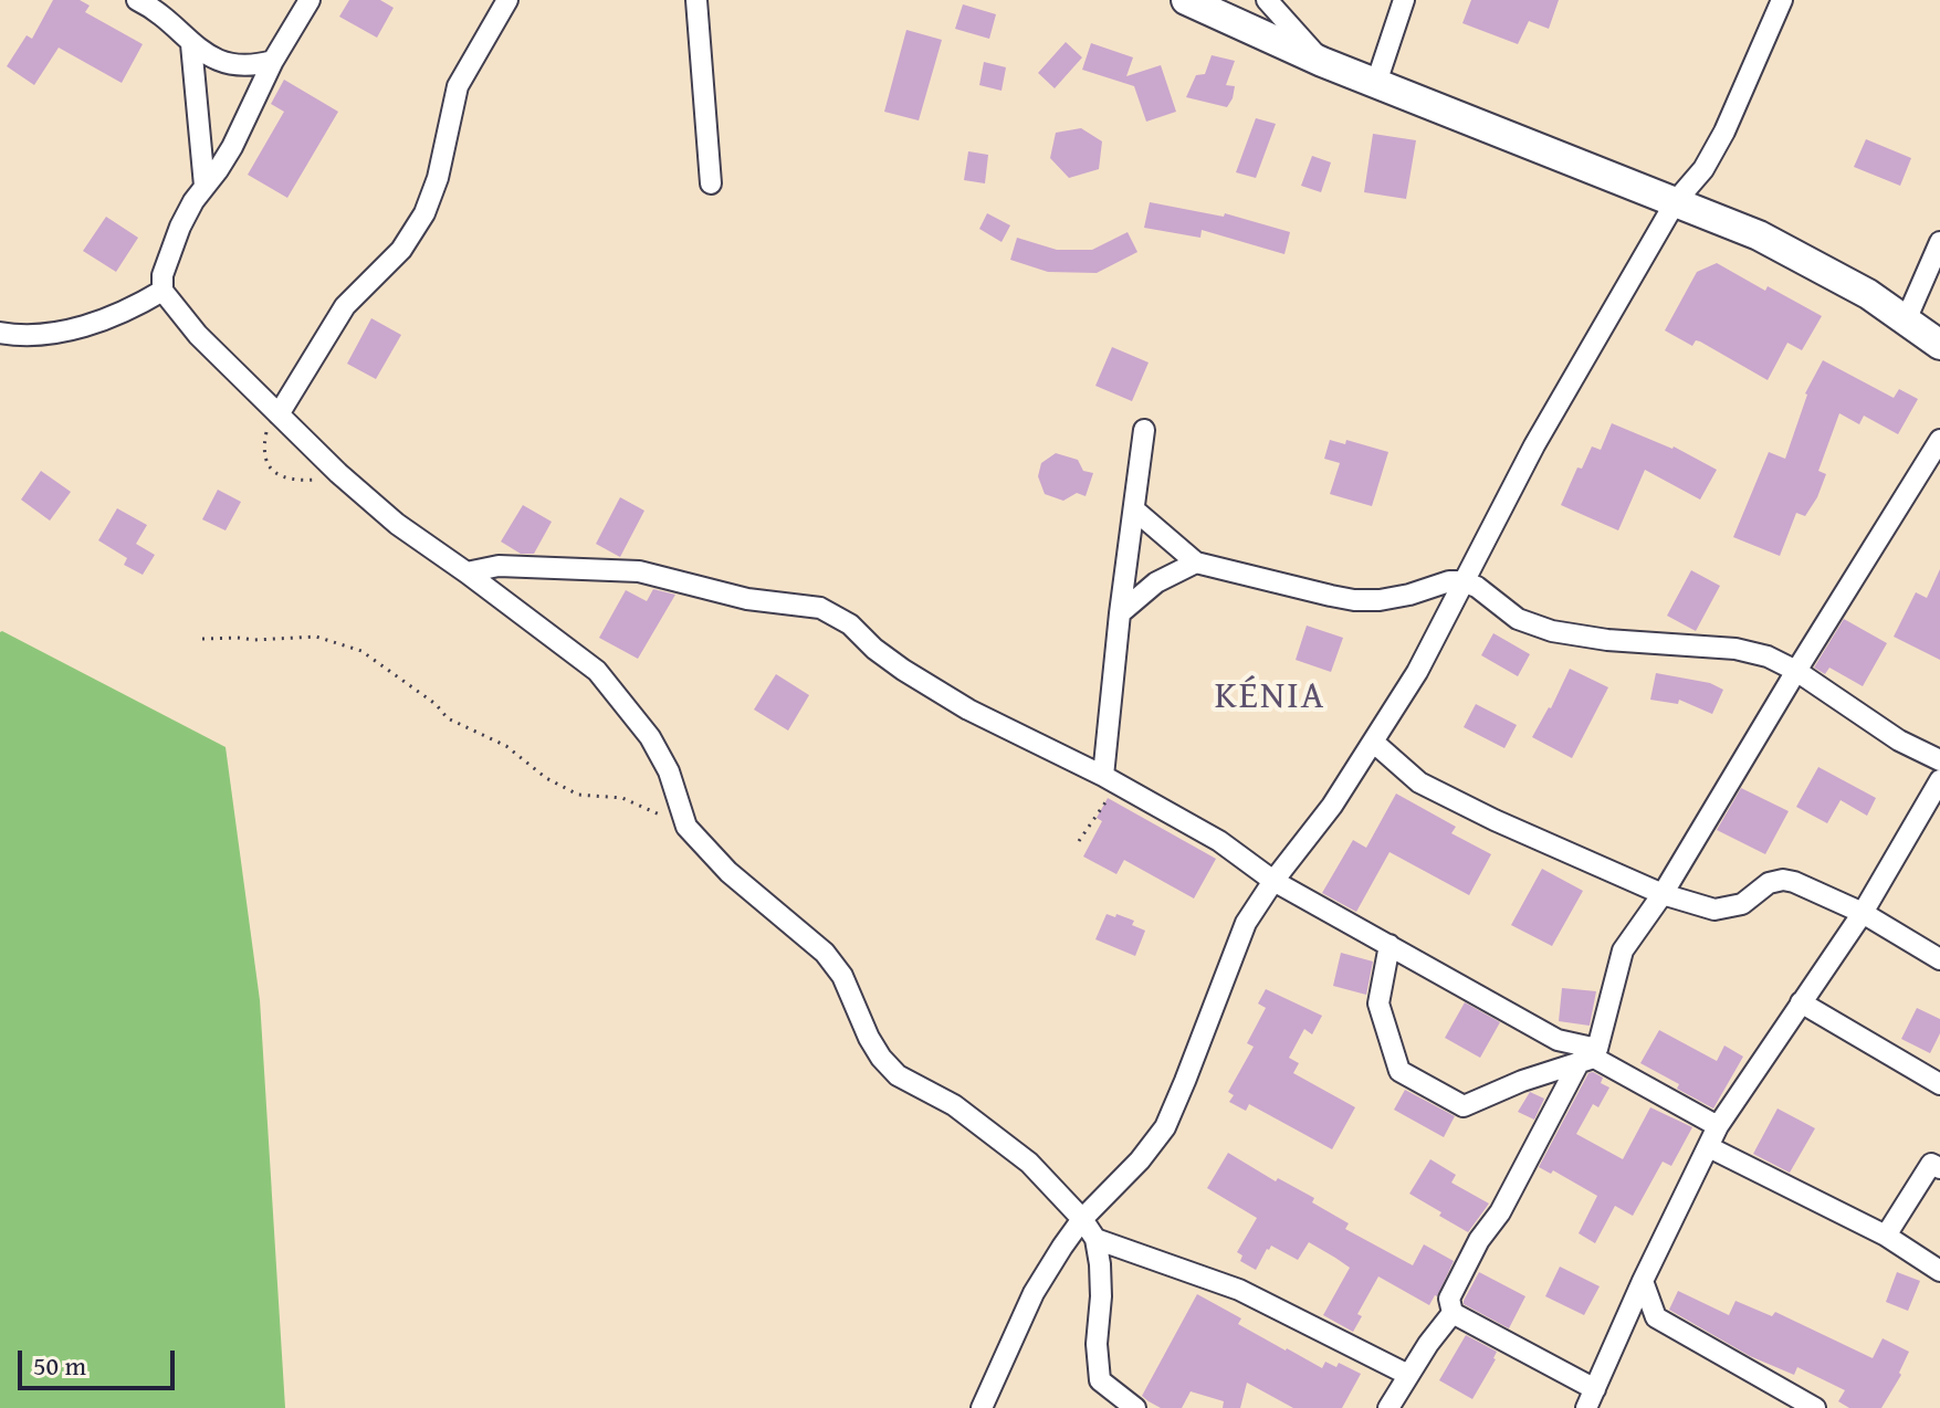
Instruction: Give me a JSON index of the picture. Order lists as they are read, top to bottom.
{
  "districts": ["KÉNIA"],
  "scale_bar": "50 m"
}
